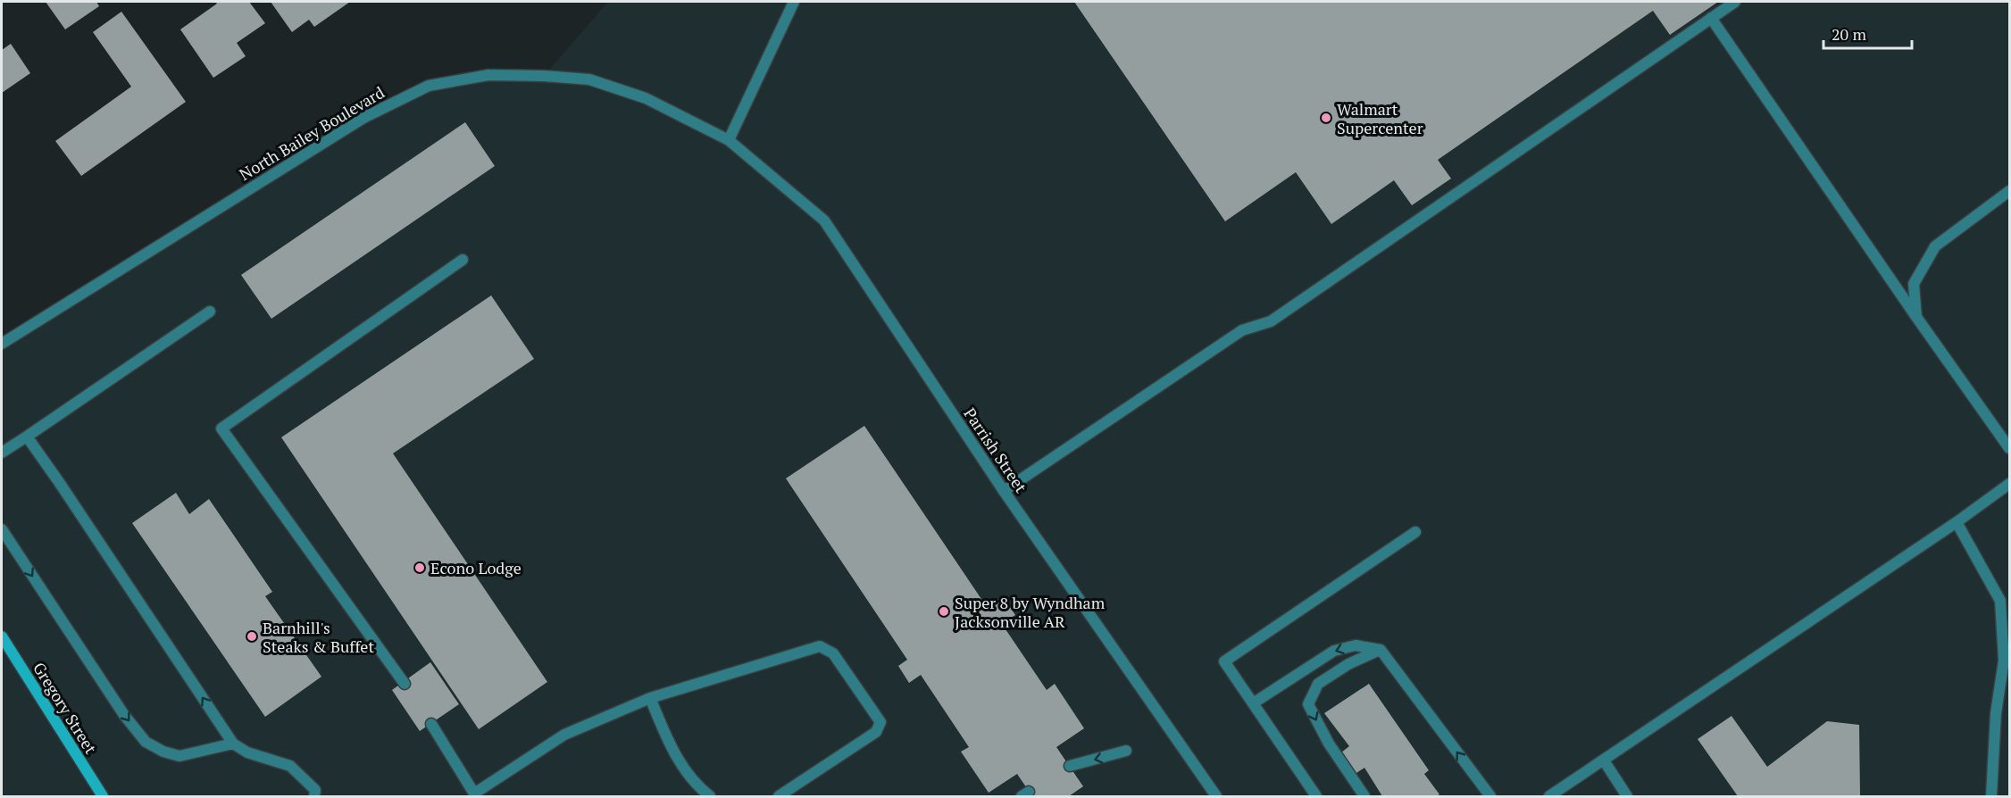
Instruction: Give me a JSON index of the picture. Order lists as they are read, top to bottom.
{
  "streets": {
    "street": ["North Bailey Boulevard", "Parrish Street", "Gregory Street"]
  },
  "crossings": [
    ["North Bailey Boulevard", "Parrish Street"]
  ],
  "places": [
    "Walmart Supercenter",
    "Econo Lodge",
    "Super 8 by Wyndham Jacksonville AR",
    "Barnhill's Steaks & Buffet"
  ],
  "scale_bar": "20 m"
}
